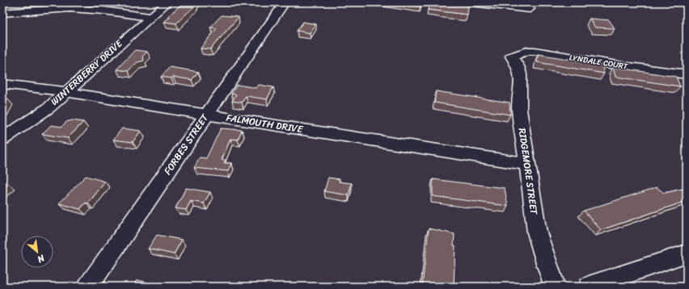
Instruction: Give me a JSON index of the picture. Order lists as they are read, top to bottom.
{
  "streets": {
    "street": [
      "LYNDALE COURT",
      "WINTERBERRY DRIVE",
      "FALMOUTH DRIVE",
      "FORBES STREET",
      "RIDGEMORE STREET"
    ]
  },
  "crossings": [
    ["LYNDALE COURT", "RIDGEMORE STREET"],
    ["WINTERBERRY DRIVE", "FALMOUTH DRIVE"],
    ["FALMOUTH DRIVE", "FORBES STREET"],
    ["FALMOUTH DRIVE", "RIDGEMORE STREET"]
  ],
  "north": "bottom right"
}
